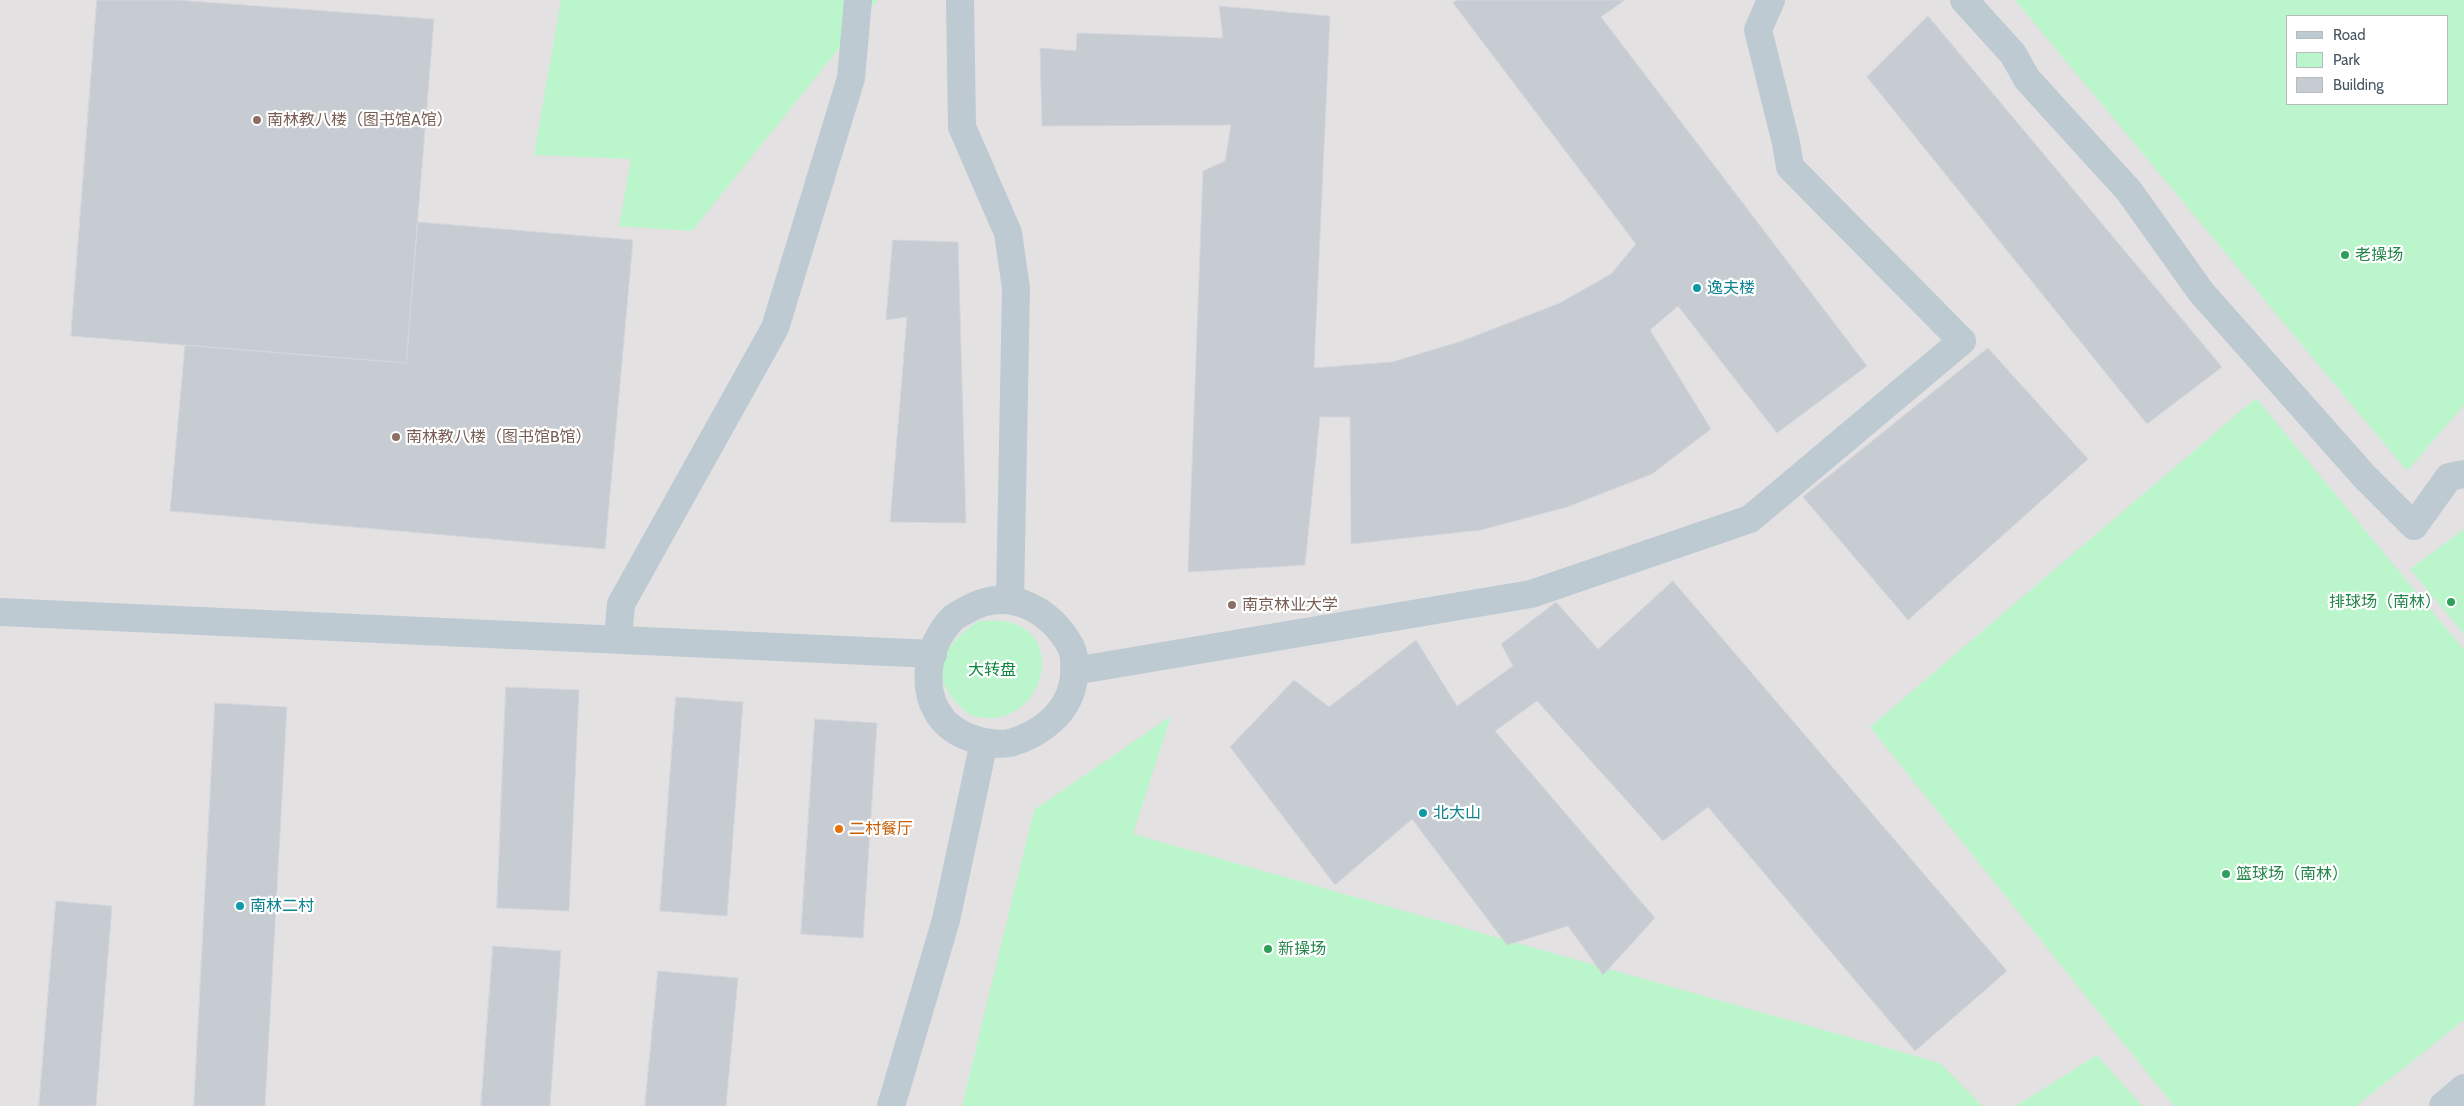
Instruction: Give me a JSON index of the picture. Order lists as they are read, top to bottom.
{
  "parks": ["大转盘"],
  "places": [
    "南林教八楼（图书馆A馆）",
    "老操场",
    "逸夫楼",
    "南林教八楼（图书馆B馆）",
    "排球场（南林）",
    "南京林业大学",
    "北大山",
    "二村餐厅",
    "篮球场（南林）",
    "南林二村",
    "新操场"
  ],
  "legend": ["Road", "Park", "Building"]
}
